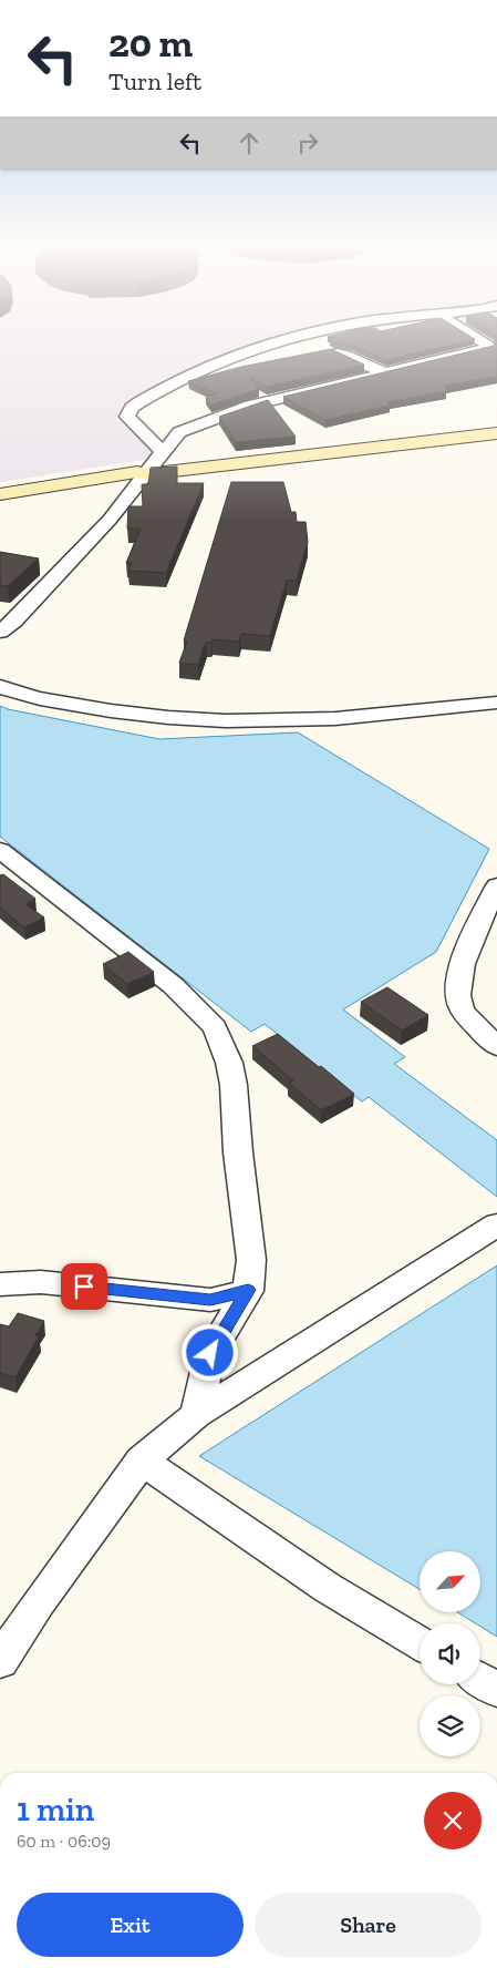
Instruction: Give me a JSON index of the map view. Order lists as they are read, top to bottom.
{
  "north": "top right",
  "page": {
    "turn": ["20 m", "Turn left"],
    "heading": ["1 min", "60 m · 06:09"],
    "buttons": ["Exit", "Share"]
  }
}
